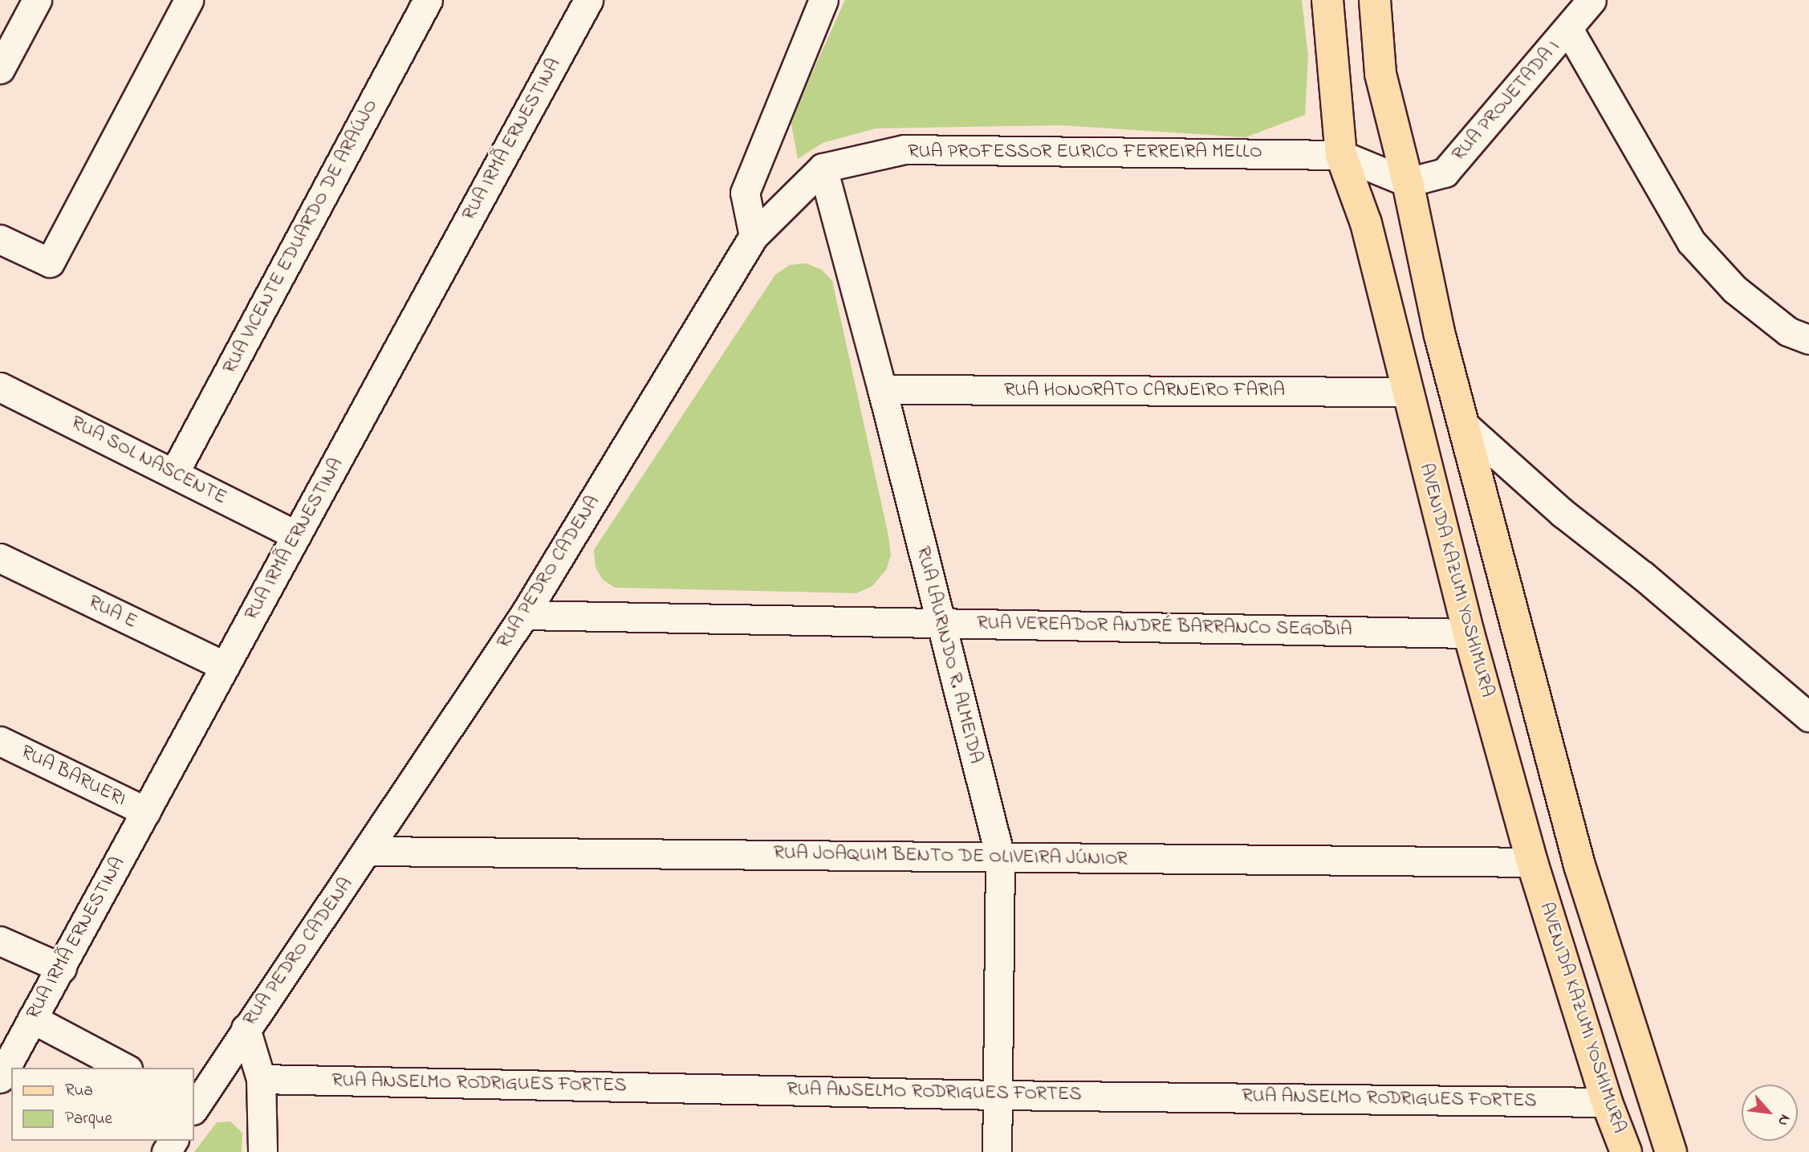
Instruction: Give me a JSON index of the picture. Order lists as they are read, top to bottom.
{
  "streets": {
    "main road": ["AVENIDA KAZUMI YOSHIMURA"],
    "street": [
      "RUA PROJETADA I",
      "RUA IRMÃ ERNESTINA",
      "RUA PROFESSOR EURICO FERREIRA MELLO",
      "RUA VICENTE EDUARDO DE ARAÚJO",
      "RUA HONORATO CARNEIRO FARIA",
      "RUA SOL NASCENTE",
      "RUA PEDRO CADENA",
      "RUA E",
      "RUA VEREADOR ANDRÉ BARRANCO SEGOBIA",
      "RUA LAURINDO R. ALMEIDA",
      "RUA BARUERI",
      "RUA JOAQUIM BENTO DE OLIVEIRA JÚNIOR",
      "RUA ANSELMO RODRIGUES FORTES"
    ]
  },
  "crossings": [
    ["RUA PROJETADA I", "RUA PROFESSOR EURICO FERREIRA MELLO"],
    ["RUA IRMÃ ERNESTINA", "RUA SOL NASCENTE"],
    ["RUA IRMÃ ERNESTINA", "RUA E"],
    ["RUA IRMÃ ERNESTINA", "RUA BARUERI"],
    ["RUA PROFESSOR EURICO FERREIRA MELLO", "AVENIDA KAZUMI YOSHIMURA"],
    ["RUA PROFESSOR EURICO FERREIRA MELLO", "RUA LAURINDO R. ALMEIDA"],
    ["RUA VICENTE EDUARDO DE ARAÚJO", "RUA SOL NASCENTE"],
    ["RUA HONORATO CARNEIRO FARIA", "AVENIDA KAZUMI YOSHIMURA"],
    ["RUA HONORATO CARNEIRO FARIA", "RUA LAURINDO R. ALMEIDA"],
    ["RUA PEDRO CADENA", "RUA VEREADOR ANDRÉ BARRANCO SEGOBIA"],
    ["RUA PEDRO CADENA", "RUA JOAQUIM BENTO DE OLIVEIRA JÚNIOR"],
    ["AVENIDA KAZUMI YOSHIMURA", "RUA VEREADOR ANDRÉ BARRANCO SEGOBIA"],
    ["AVENIDA KAZUMI YOSHIMURA", "RUA JOAQUIM BENTO DE OLIVEIRA JÚNIOR"],
    ["AVENIDA KAZUMI YOSHIMURA", "RUA ANSELMO RODRIGUES FORTES"],
    ["RUA VEREADOR ANDRÉ BARRANCO SEGOBIA", "RUA LAURINDO R. ALMEIDA"],
    ["RUA LAURINDO R. ALMEIDA", "RUA JOAQUIM BENTO DE OLIVEIRA JÚNIOR"],
    ["RUA LAURINDO R. ALMEIDA", "RUA ANSELMO RODRIGUES FORTES"]
  ],
  "legend": ["Rua", "Parque"],
  "north": "bottom right"
}
